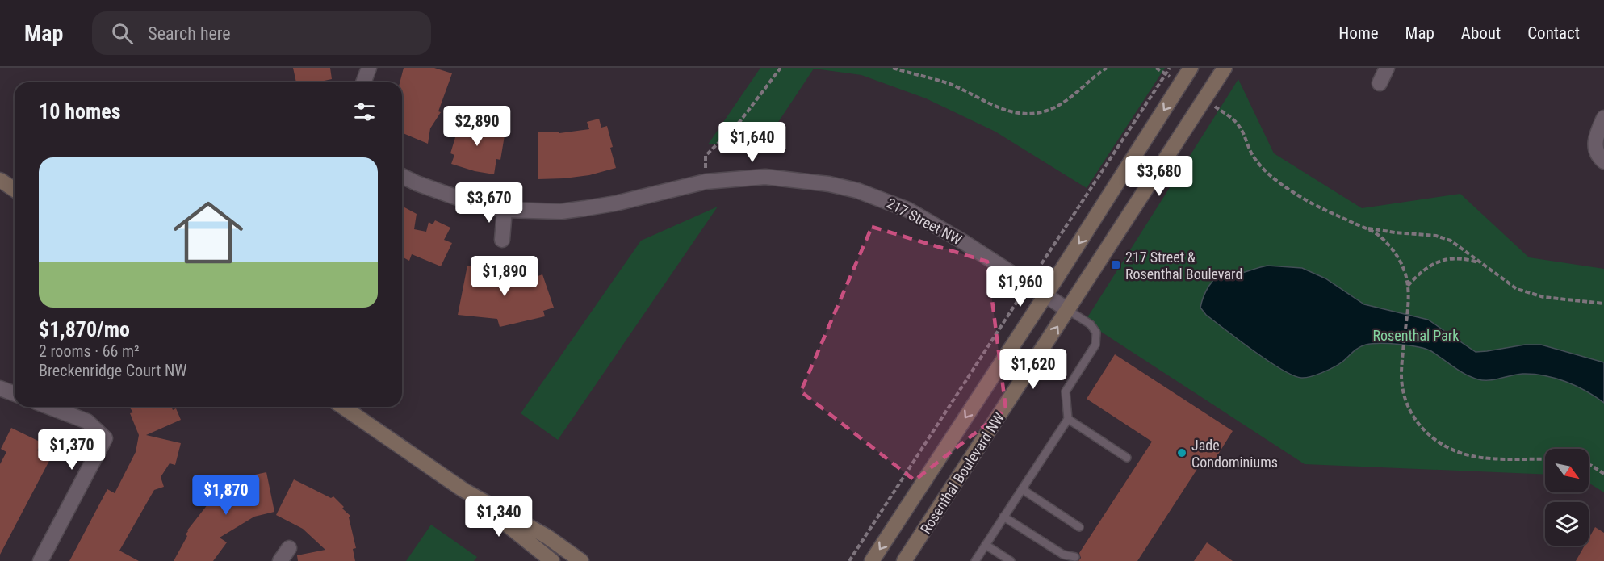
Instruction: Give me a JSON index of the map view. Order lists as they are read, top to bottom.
{
  "streets": {
    "street": ["217 Street NW", "Rosenthal Boulevard NW"]
  },
  "crossings": [
    ["217 Street NW", "Rosenthal Boulevard NW"]
  ],
  "parks": ["Rosenthal Park"],
  "places": {
    "transit": ["217 Street & Rosenthal Boulevard"],
    "other": ["Jade Condominiums"]
  },
  "north": "bottom right",
  "page": {
    "header": "Map",
    "search": "Search here",
    "nav": [
      "Home",
      "Map",
      "About",
      "Contact"
    ],
    "heading": "10 homes",
    "price": [
      "$2,890",
      "$1,640",
      "$3,680",
      "$3,670",
      "$1,890",
      "$1,960",
      "$1,620",
      "$1,370",
      "$1,870",
      "$1,340"
    ],
    "list": [
      {
        "name": "$1,870/mo",
        "note": "2 rooms · 66 m² · Breckenridge Court NW"
      }
    ]
  }
}
